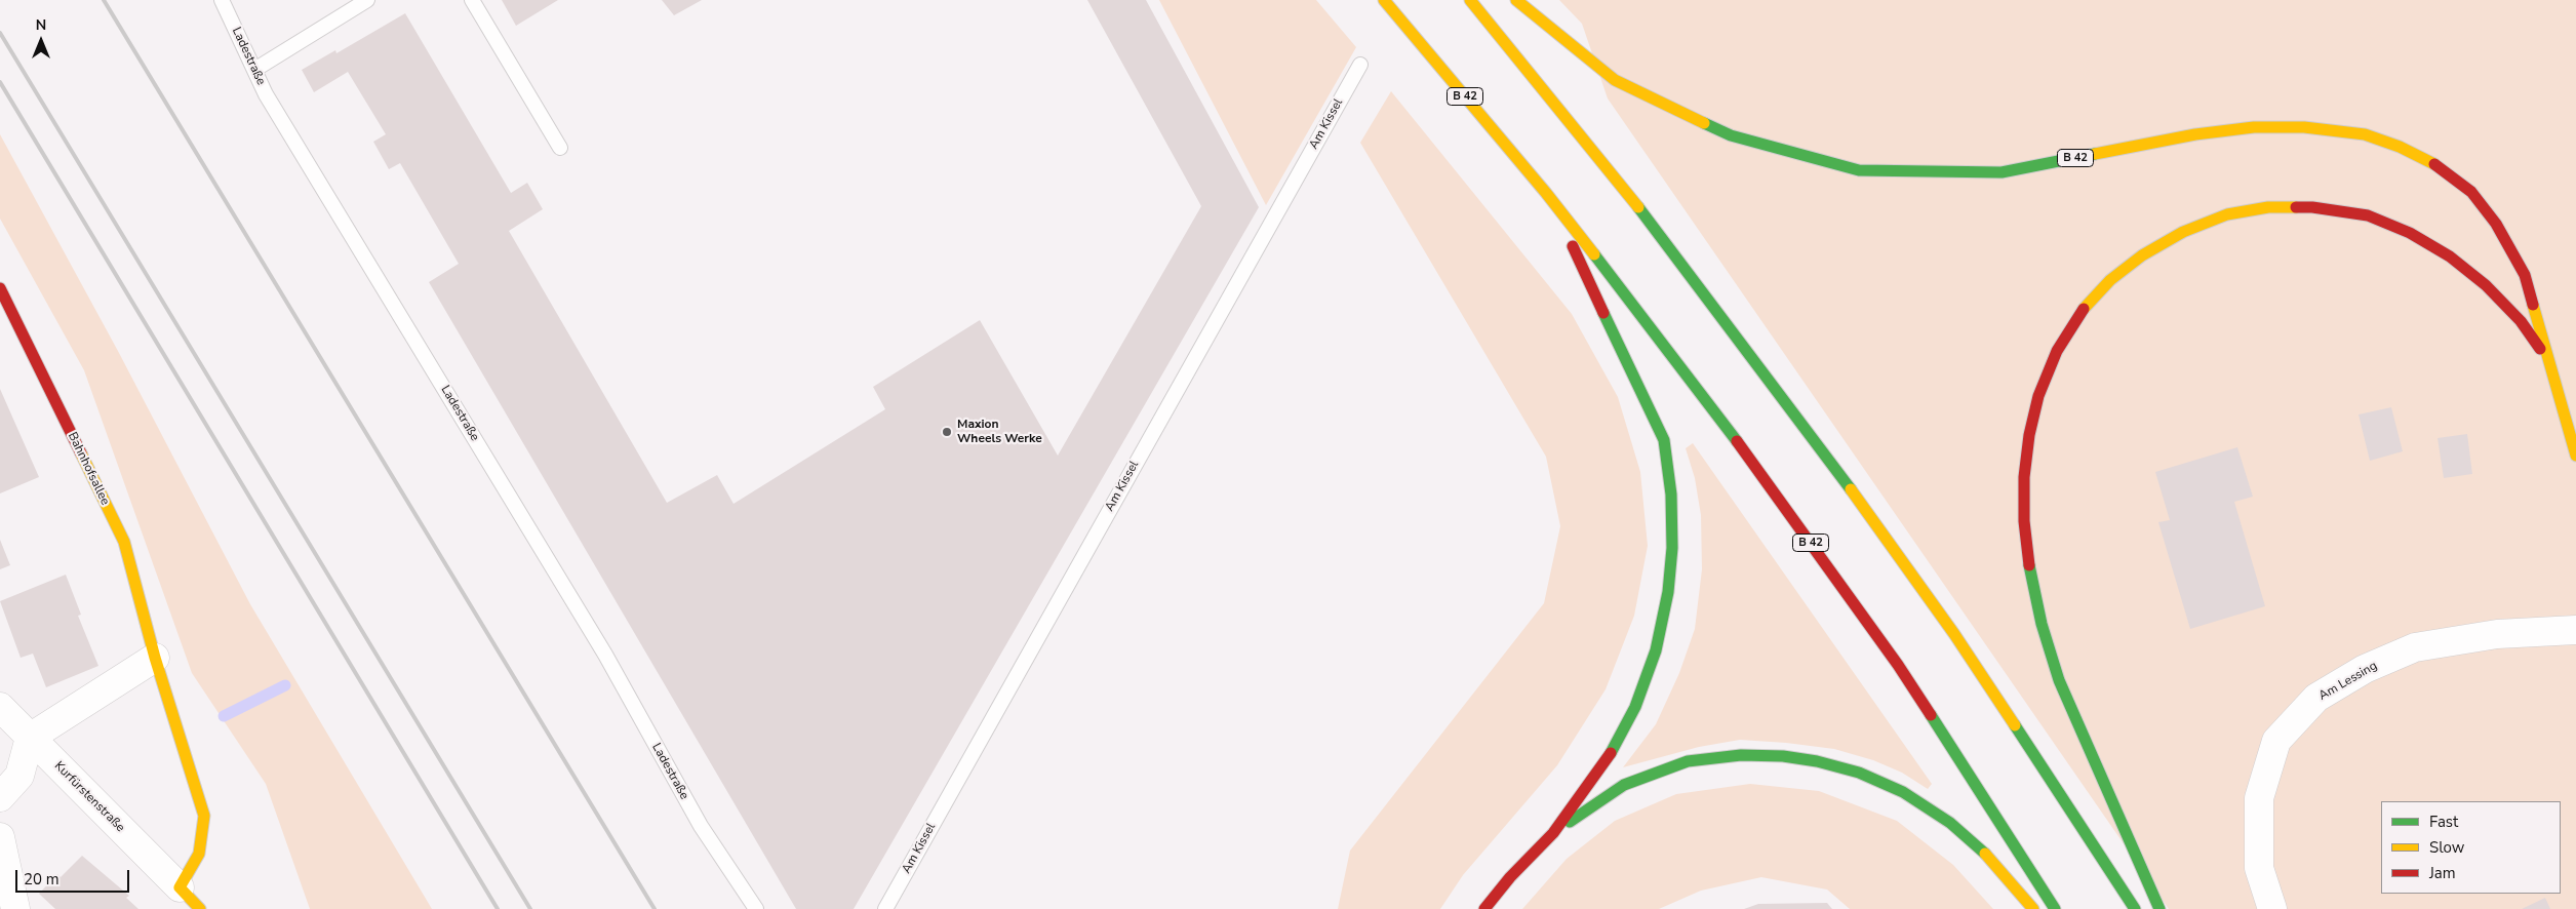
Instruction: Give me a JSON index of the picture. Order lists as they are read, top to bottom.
{
  "streets": {
    "main road": ["B 42", "Bahnhofsallee"],
    "street": ["Am Lessing", "Kurfürstenstraße"],
    "lane": ["Ladestraße", "Am Kissel"]
  },
  "crossings": [
    ["Bahnhofsallee", "Kurfürstenstraße"]
  ],
  "places": ["Maxion Wheels Werke"],
  "legend": ["Fast", "Slow", "Jam"],
  "scale_bar": "20 m",
  "north": "top"
}
